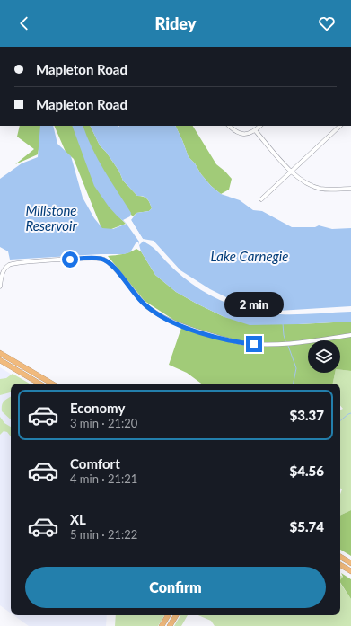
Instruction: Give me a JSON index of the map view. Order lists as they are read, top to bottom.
{
  "water": ["Millstone Reservoir", "Lake Carnegie"],
  "page": {
    "header": "Ridey",
    "banner": ["Mapleton Road", "Mapleton Road"],
    "bubble": "2 min",
    "list": [
      {
        "name": "Economy",
        "note": "3 min · 21:20",
        "value": "$3.37"
      },
      {
        "name": "Comfort",
        "note": "4 min · 21:21",
        "value": "$4.56"
      },
      {
        "name": "XL",
        "note": "5 min · 21:22",
        "value": "$5.74"
      }
    ],
    "buttons": "Confirm"
  }
}
